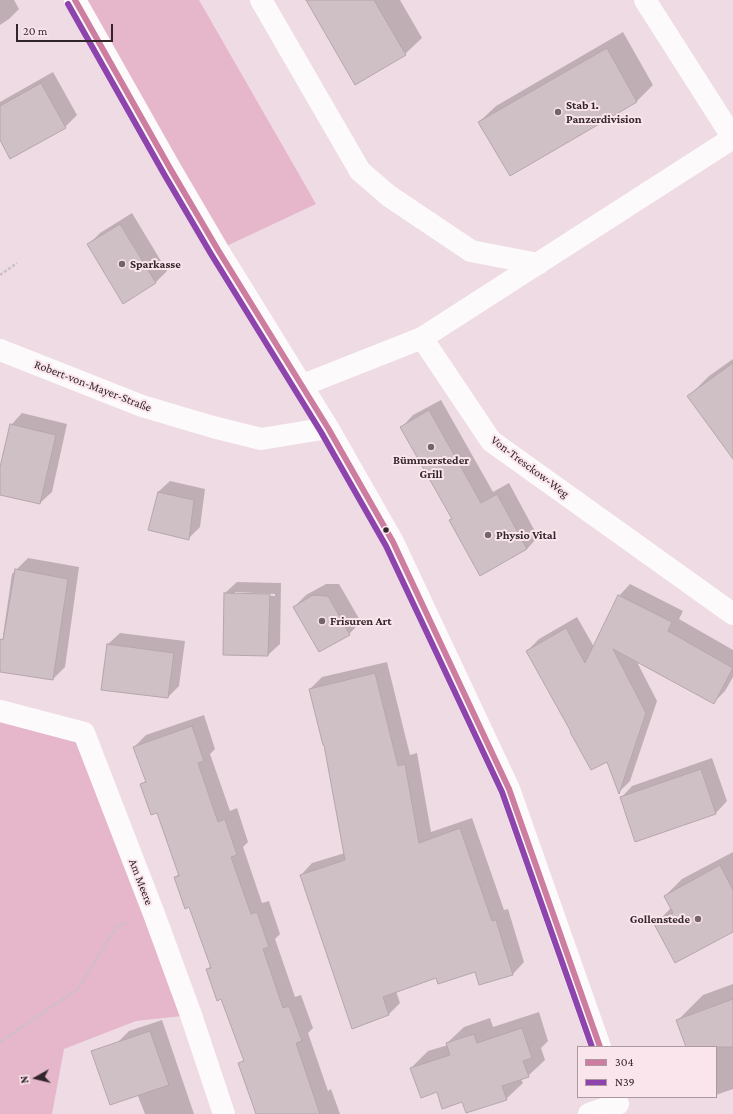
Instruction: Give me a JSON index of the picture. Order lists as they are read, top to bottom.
{
  "streets": {
    "street": ["Robert-von-Mayer-Straße", "Von-Tresckow-Weg", "Am Meere"]
  },
  "places": [
    "Stab 1. Panzerdivision",
    "Sparkasse",
    "Bümmersteder Grill",
    "Physio Vital",
    "Frisuren Art",
    "Gollenstede"
  ],
  "lines": ["transit line 304", "transit line N39"],
  "legend": ["304", "N39"],
  "scale_bar": "20 m",
  "north": "left"
}
